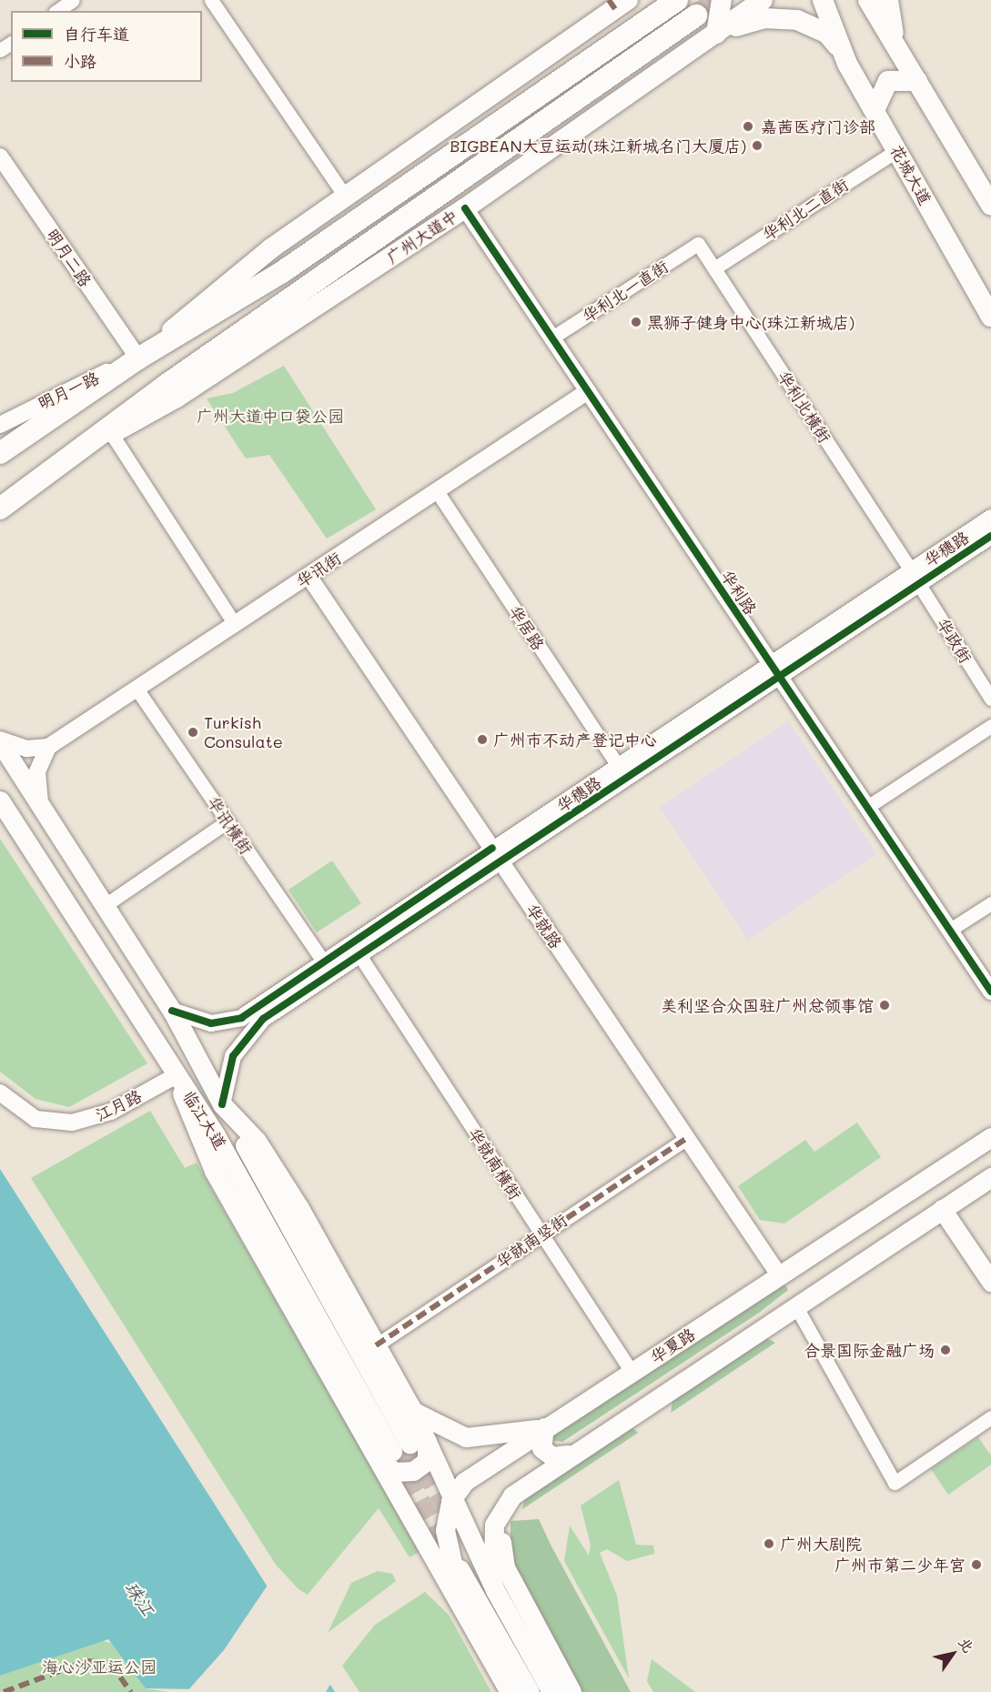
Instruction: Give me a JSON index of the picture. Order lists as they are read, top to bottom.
{
  "streets": {
    "highway": ["广州大道中"],
    "main road": ["花城大道", "临江大道", "华夏路"],
    "street": [
      "华利北二直街",
      "明月二路",
      "华利北一直街",
      "明月一路",
      "华利北横街",
      "华穗路",
      "华讯街",
      "华利路",
      "华居路",
      "华政街",
      "华讯横街",
      "华就路",
      "江月路",
      "华就南横街",
      "华就南竖街"
    ]
  },
  "crossings": [
    ["花城大道", "华利北二直街"],
    ["华利北二直街", "华利北横街"],
    ["广州大道中", "华利路"],
    ["明月二路", "明月一路"],
    ["华利北一直街", "华利北横街"],
    ["华利北一直街", "华利路"],
    ["华利北横街", "华穗路"],
    ["华利北横街", "华政街"],
    ["华穗路", "华利路"],
    ["华穗路", "华居路"],
    ["华穗路", "华政街"],
    ["华穗路", "华讯横街"],
    ["华穗路", "华就路"],
    ["华穗路", "临江大道"],
    ["华穗路", "华就南横街"],
    ["华讯街", "华利路"],
    ["华讯街", "华居路"],
    ["华讯街", "华讯横街"],
    ["华讯街", "华就路"],
    ["华就路", "华就南竖街"],
    ["华就路", "华夏路"],
    ["江月路", "临江大道"],
    ["华就南横街", "华就南竖街"],
    ["华就南横街", "华夏路"]
  ],
  "water": ["珠江"],
  "parks": ["广州大道中口袋公园", "海心沙亚运公园"],
  "places": [
    "嘉茜医疗门诊部",
    "BIGBEAN大豆运动(珠江新城名门大厦店)",
    "黑狮子健身中心(珠江新城店)",
    "Turkish Consulate",
    "广州市不动产登记中心",
    "美利坚合众国驻广州总领事馆",
    "合景国际金融广场",
    "广州大剧院",
    "广州市第二少年宫"
  ],
  "legend": ["自行车道", "小路"],
  "north": "top right"
}
